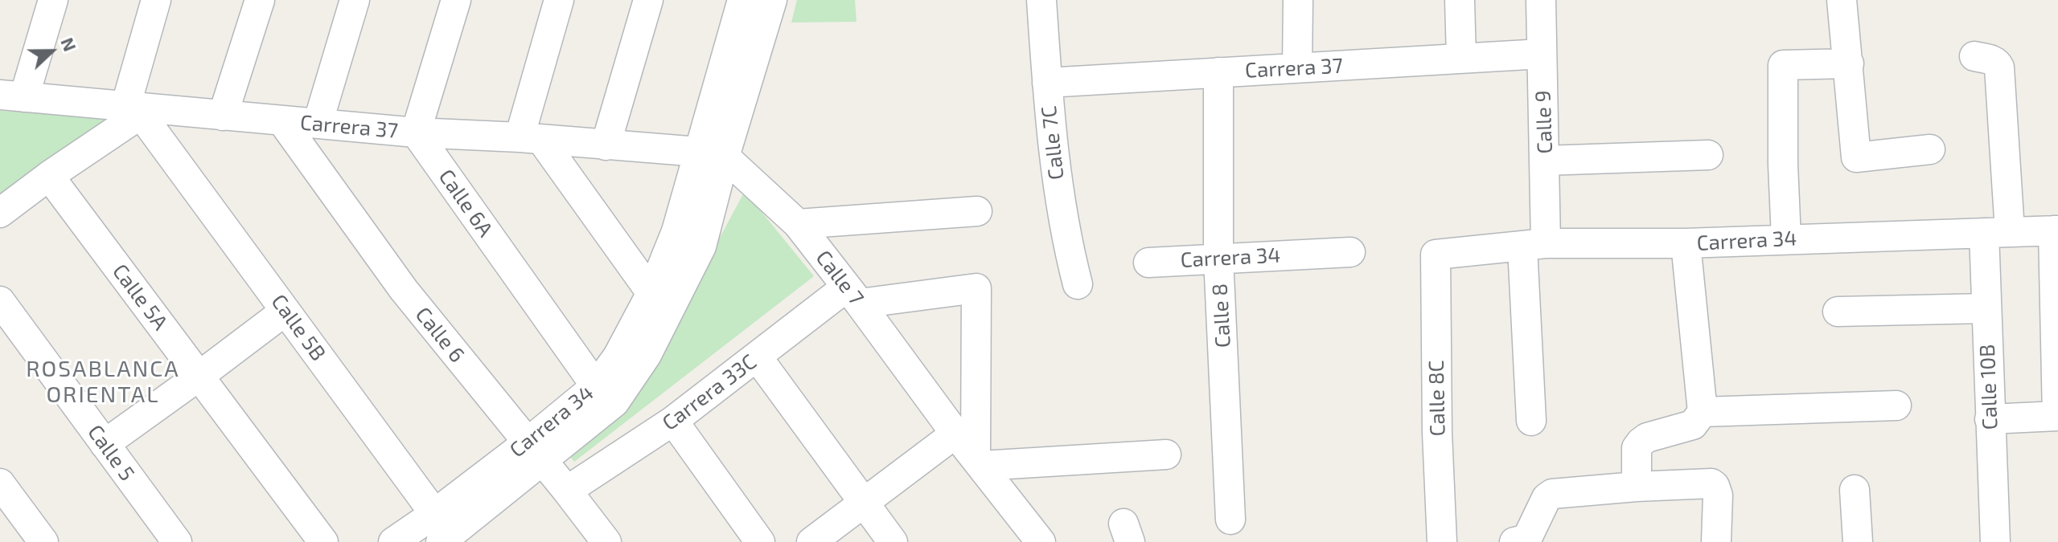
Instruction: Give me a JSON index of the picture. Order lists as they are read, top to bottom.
{
  "streets": {
    "street": [
      "Carrera 37",
      "Calle 9",
      "Calle 7C",
      "Calle 6A",
      "Carrera 34",
      "Calle 7",
      "Calle 5A",
      "Calle 8",
      "Calle 5B",
      "Calle 6",
      "Calle 10B",
      "Carrera 33C",
      "Calle 8C",
      "Calle 5"
    ]
  },
  "crossings": [
    ["Carrera 37", "Calle 9"],
    ["Carrera 37", "Calle 7C"],
    ["Carrera 37", "Calle 6A"],
    ["Carrera 37", "Carrera 34"],
    ["Carrera 37", "Calle 7"],
    ["Carrera 37", "Calle 8"],
    ["Carrera 37", "Calle 5B"],
    ["Carrera 37", "Calle 6"],
    ["Calle 9", "Carrera 34"],
    ["Calle 6A", "Carrera 34"],
    ["Carrera 34", "Calle 7"],
    ["Carrera 34", "Calle 8"],
    ["Carrera 34", "Calle 5B"],
    ["Carrera 34", "Calle 6"],
    ["Carrera 34", "Calle 10B"],
    ["Carrera 34", "Calle 8C"],
    ["Calle 7", "Carrera 33C"],
    ["Calle 6", "Carrera 33C"]
  ],
  "districts": ["ROSABLANCA ORIENTAL"],
  "north": "right"
}
